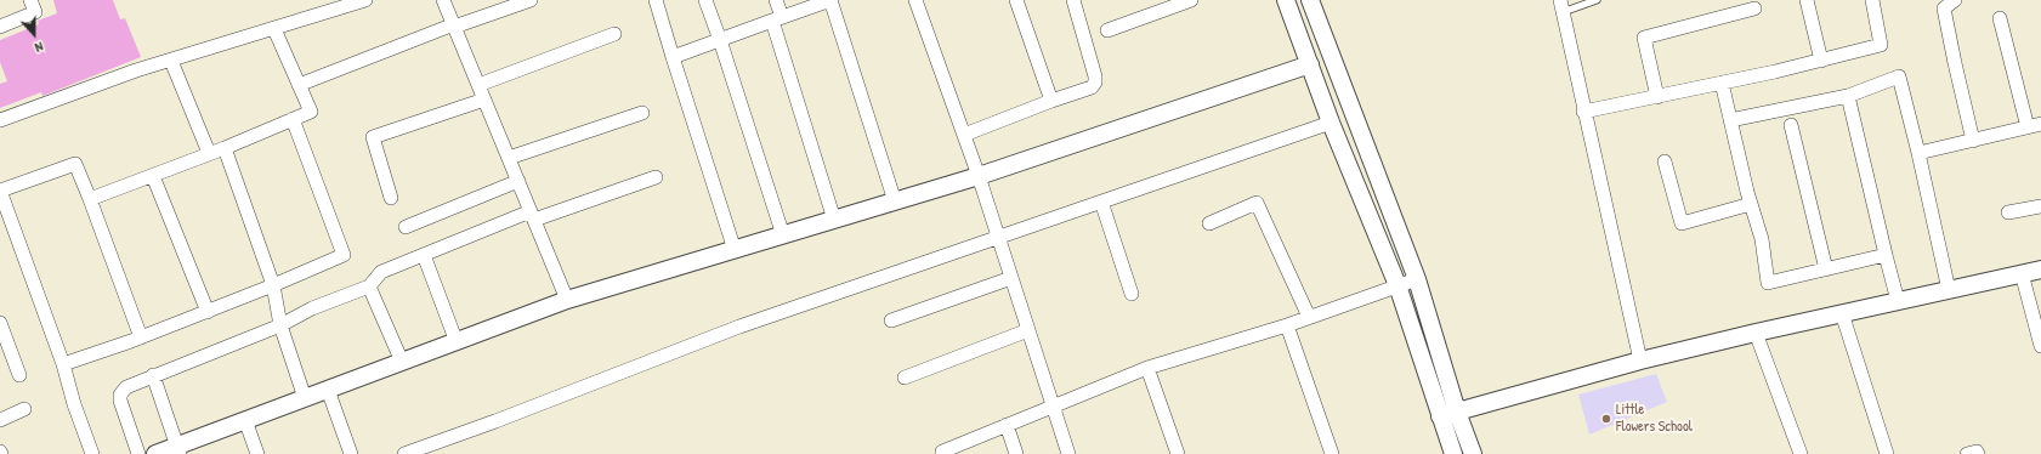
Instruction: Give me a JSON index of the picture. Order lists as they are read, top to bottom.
{
  "places": ["Little Flowers School"],
  "north": "bottom"
}
